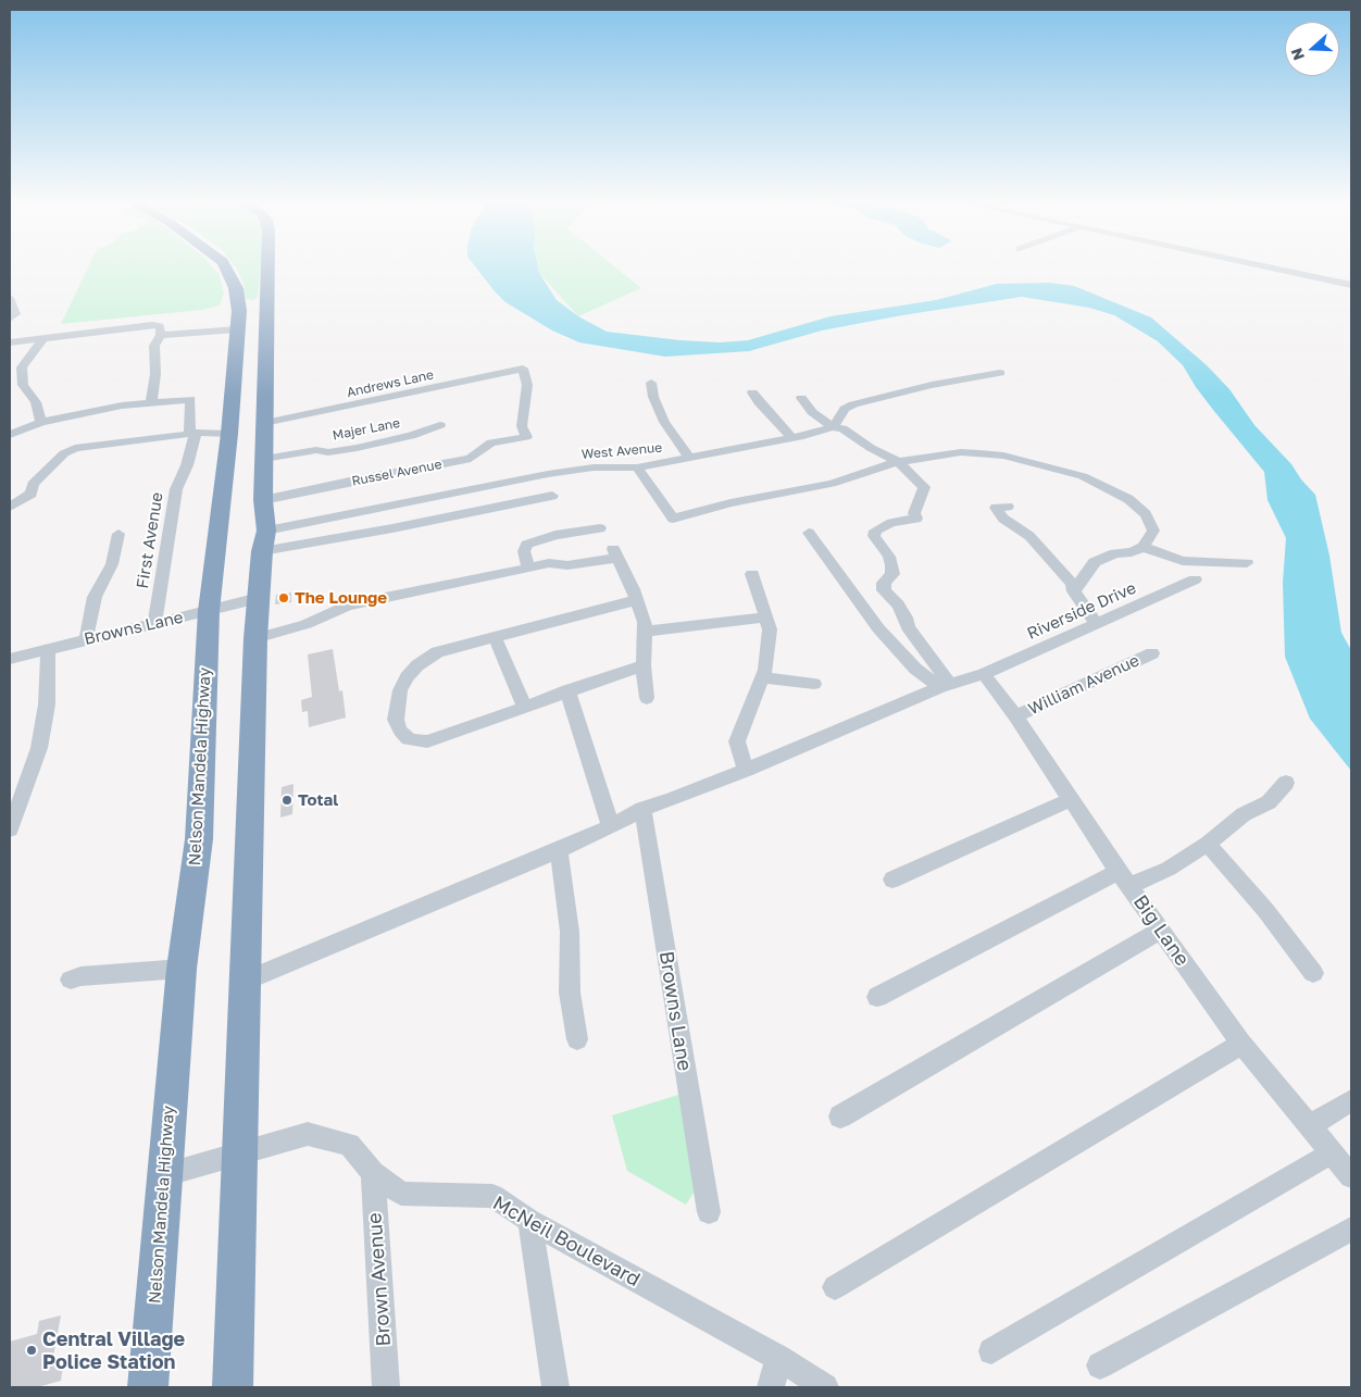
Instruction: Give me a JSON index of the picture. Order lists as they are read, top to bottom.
{
  "streets": {
    "highway": ["Nelson Mandela Highway"],
    "street": [
      "Andrews Lane",
      "Majer Lane",
      "West Avenue",
      "Russel Avenue",
      "First Avenue",
      "Riverside Drive",
      "Browns Lane",
      "William Avenue",
      "Big Lane",
      "McNeil Boulevard",
      "Brown Avenue"
    ]
  },
  "crossings": [
    ["Andrews Lane", "Russel Avenue"],
    ["First Avenue", "Browns Lane"],
    ["Riverside Drive", "Browns Lane"],
    ["Riverside Drive", "Big Lane"],
    ["Browns Lane", "Nelson Mandela Highway"],
    ["William Avenue", "Big Lane"],
    ["Nelson Mandela Highway", "McNeil Boulevard"],
    ["McNeil Boulevard", "Brown Avenue"]
  ],
  "places": ["The Lounge", "Total", "Central Village Police Station"],
  "north": "left"
}
